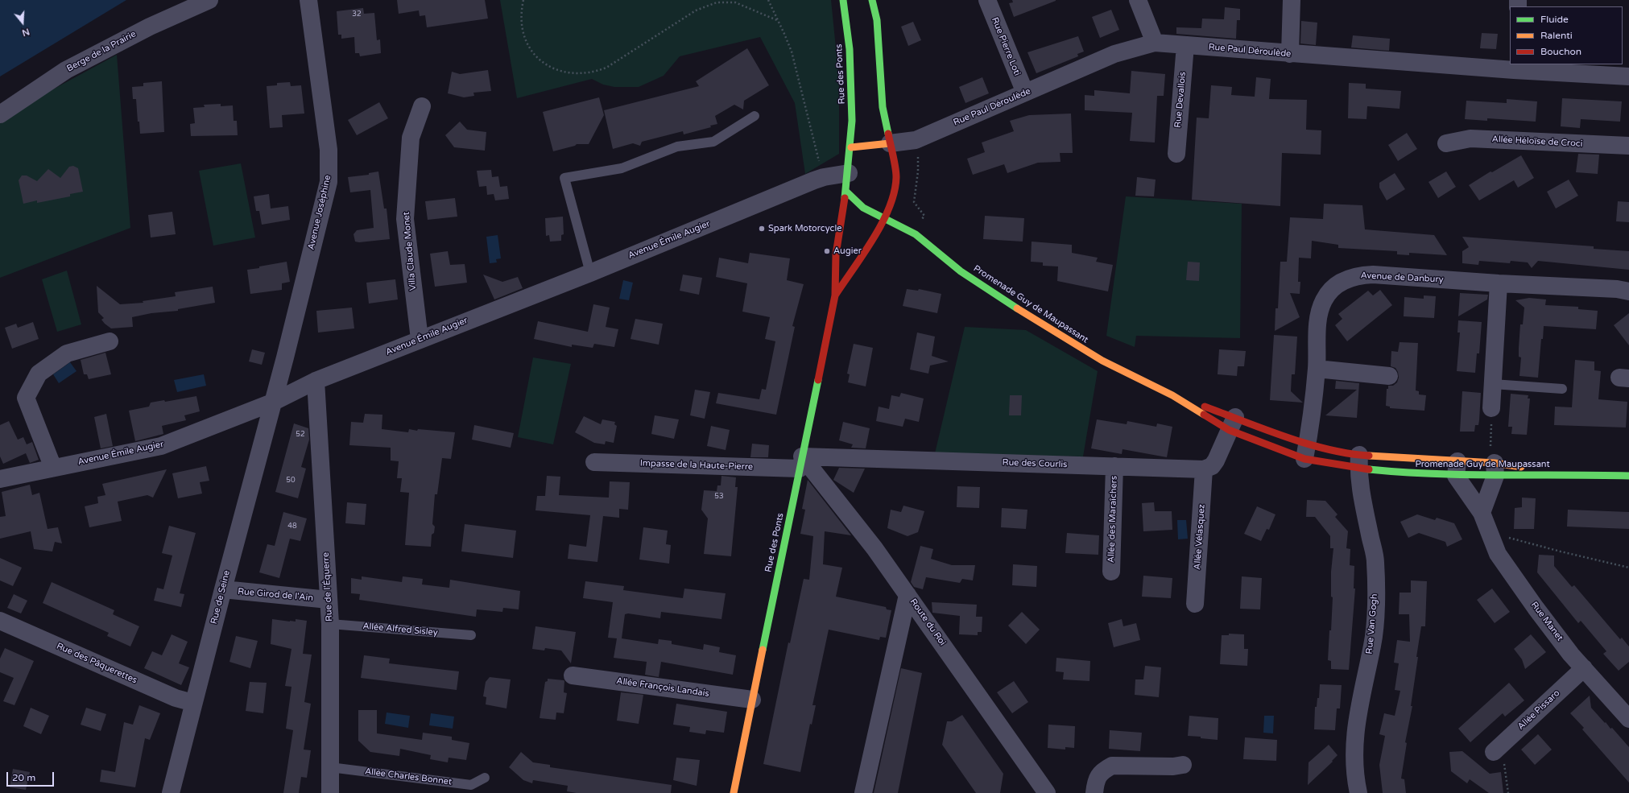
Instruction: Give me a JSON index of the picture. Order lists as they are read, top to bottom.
{
  "streets": {
    "street": [
      "Rue Pierre Loti",
      "Rue Paul Déroulède",
      "Berge de la Prairie",
      "Rue des Ponts",
      "Rue Devallois",
      "Allée Héloïse de Croci",
      "Avenue Joséphine",
      "Avenue Émile Augier",
      "Villa Claude Monet",
      "Avenue de Danbury",
      "Promenade Guy de Maupassant",
      "Rue des Courlis",
      "Impasse de la Haute-Pierre",
      "Allée des Maraîchers",
      "Allée Vélasquez",
      "Rue de l'Équerre",
      "Rue Girod de l'Ain",
      "Rue de Seine",
      "Rue Manet",
      "Route du Roi",
      "Rue Van Gogh",
      "Rue des Pâquerettes",
      "Allée François Landais",
      "Allée Pissaro"
    ],
    "lane": ["Allée Alfred Sisley", "Allée Charles Bonnet"]
  },
  "crossings": [
    ["Rue Pierre Loti", "Rue Paul Déroulède"],
    ["Rue Paul Déroulède", "Rue des Ponts"],
    ["Rue Paul Déroulède", "Rue Devallois"],
    ["Rue des Ponts", "Avenue Émile Augier"],
    ["Rue des Ponts", "Promenade Guy de Maupassant"],
    ["Rue des Ponts", "Rue des Courlis"],
    ["Rue des Ponts", "Impasse de la Haute-Pierre"],
    ["Rue des Ponts", "Route du Roi"],
    ["Rue des Ponts", "Allée François Landais"],
    ["Avenue Joséphine", "Avenue Émile Augier"],
    ["Avenue Joséphine", "Rue de Seine"],
    ["Avenue Émile Augier", "Villa Claude Monet"],
    ["Avenue Émile Augier", "Rue de l'Équerre"],
    ["Avenue Émile Augier", "Rue de Seine"],
    ["Avenue de Danbury", "Promenade Guy de Maupassant"],
    ["Promenade Guy de Maupassant", "Rue Manet"],
    ["Promenade Guy de Maupassant", "Rue Van Gogh"],
    ["Rue des Courlis", "Impasse de la Haute-Pierre"],
    ["Rue des Courlis", "Allée des Maraîchers"],
    ["Rue des Courlis", "Allée Vélasquez"],
    ["Rue des Courlis", "Route du Roi"],
    ["Impasse de la Haute-Pierre", "Route du Roi"],
    ["Rue de l'Équerre", "Rue Girod de l'Ain"],
    ["Rue de l'Équerre", "Allée Alfred Sisley"],
    ["Rue de l'Équerre", "Allée Charles Bonnet"],
    ["Rue Girod de l'Ain", "Rue de Seine"],
    ["Rue de Seine", "Rue des Pâquerettes"],
    ["Rue Manet", "Allée Pissaro"]
  ],
  "places": ["Spark Motorcycle", "Augier"],
  "house_numbers": [
    "32",
    "52",
    "50",
    "53",
    "48"
  ],
  "legend": ["Fluide", "Ralenti", "Bouchon"],
  "scale_bar": "20 m",
  "north": "bottom"
}
